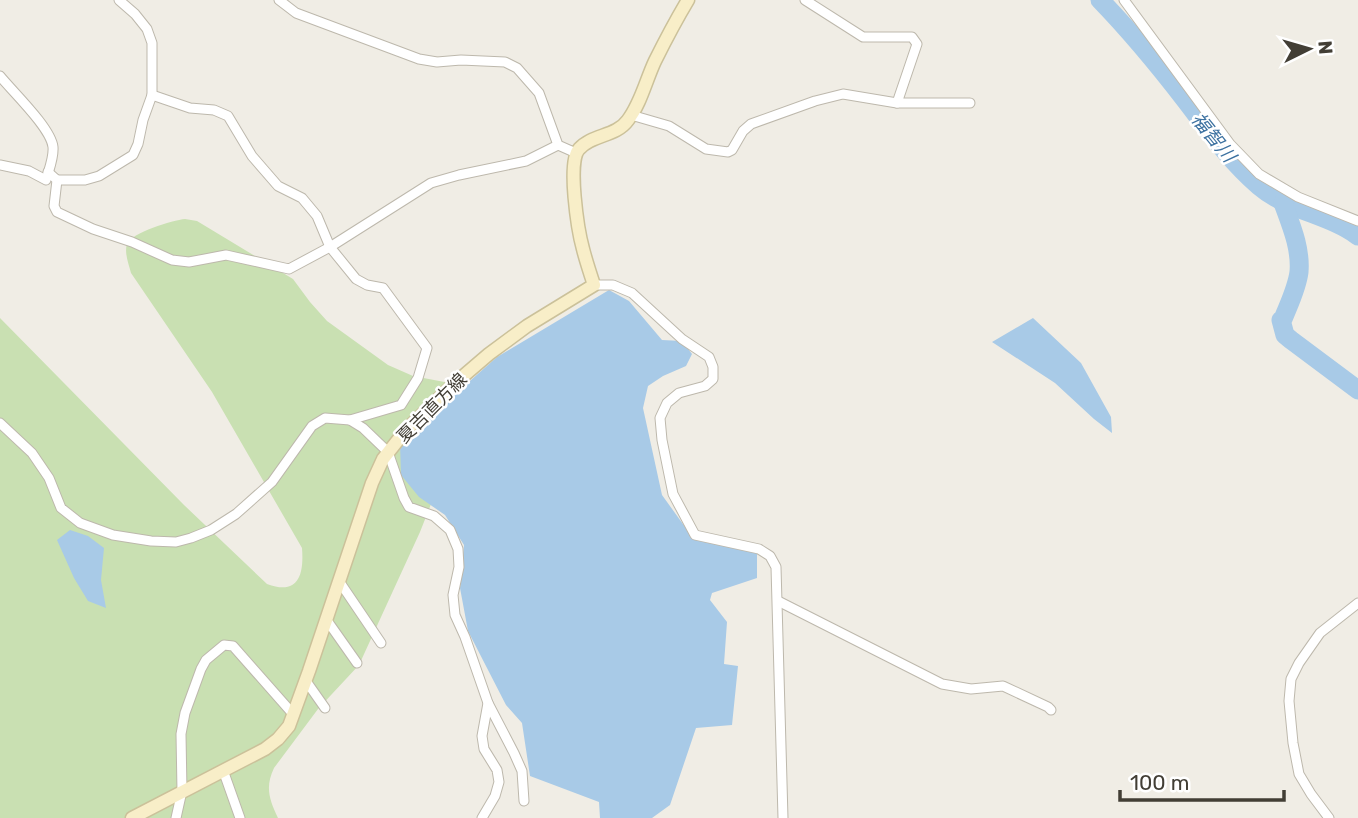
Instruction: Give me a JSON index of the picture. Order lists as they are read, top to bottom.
{
  "streets": {
    "main road": ["夏吉直方線"]
  },
  "water": ["福智川"],
  "scale_bar": "100 m",
  "north": "right"
}
